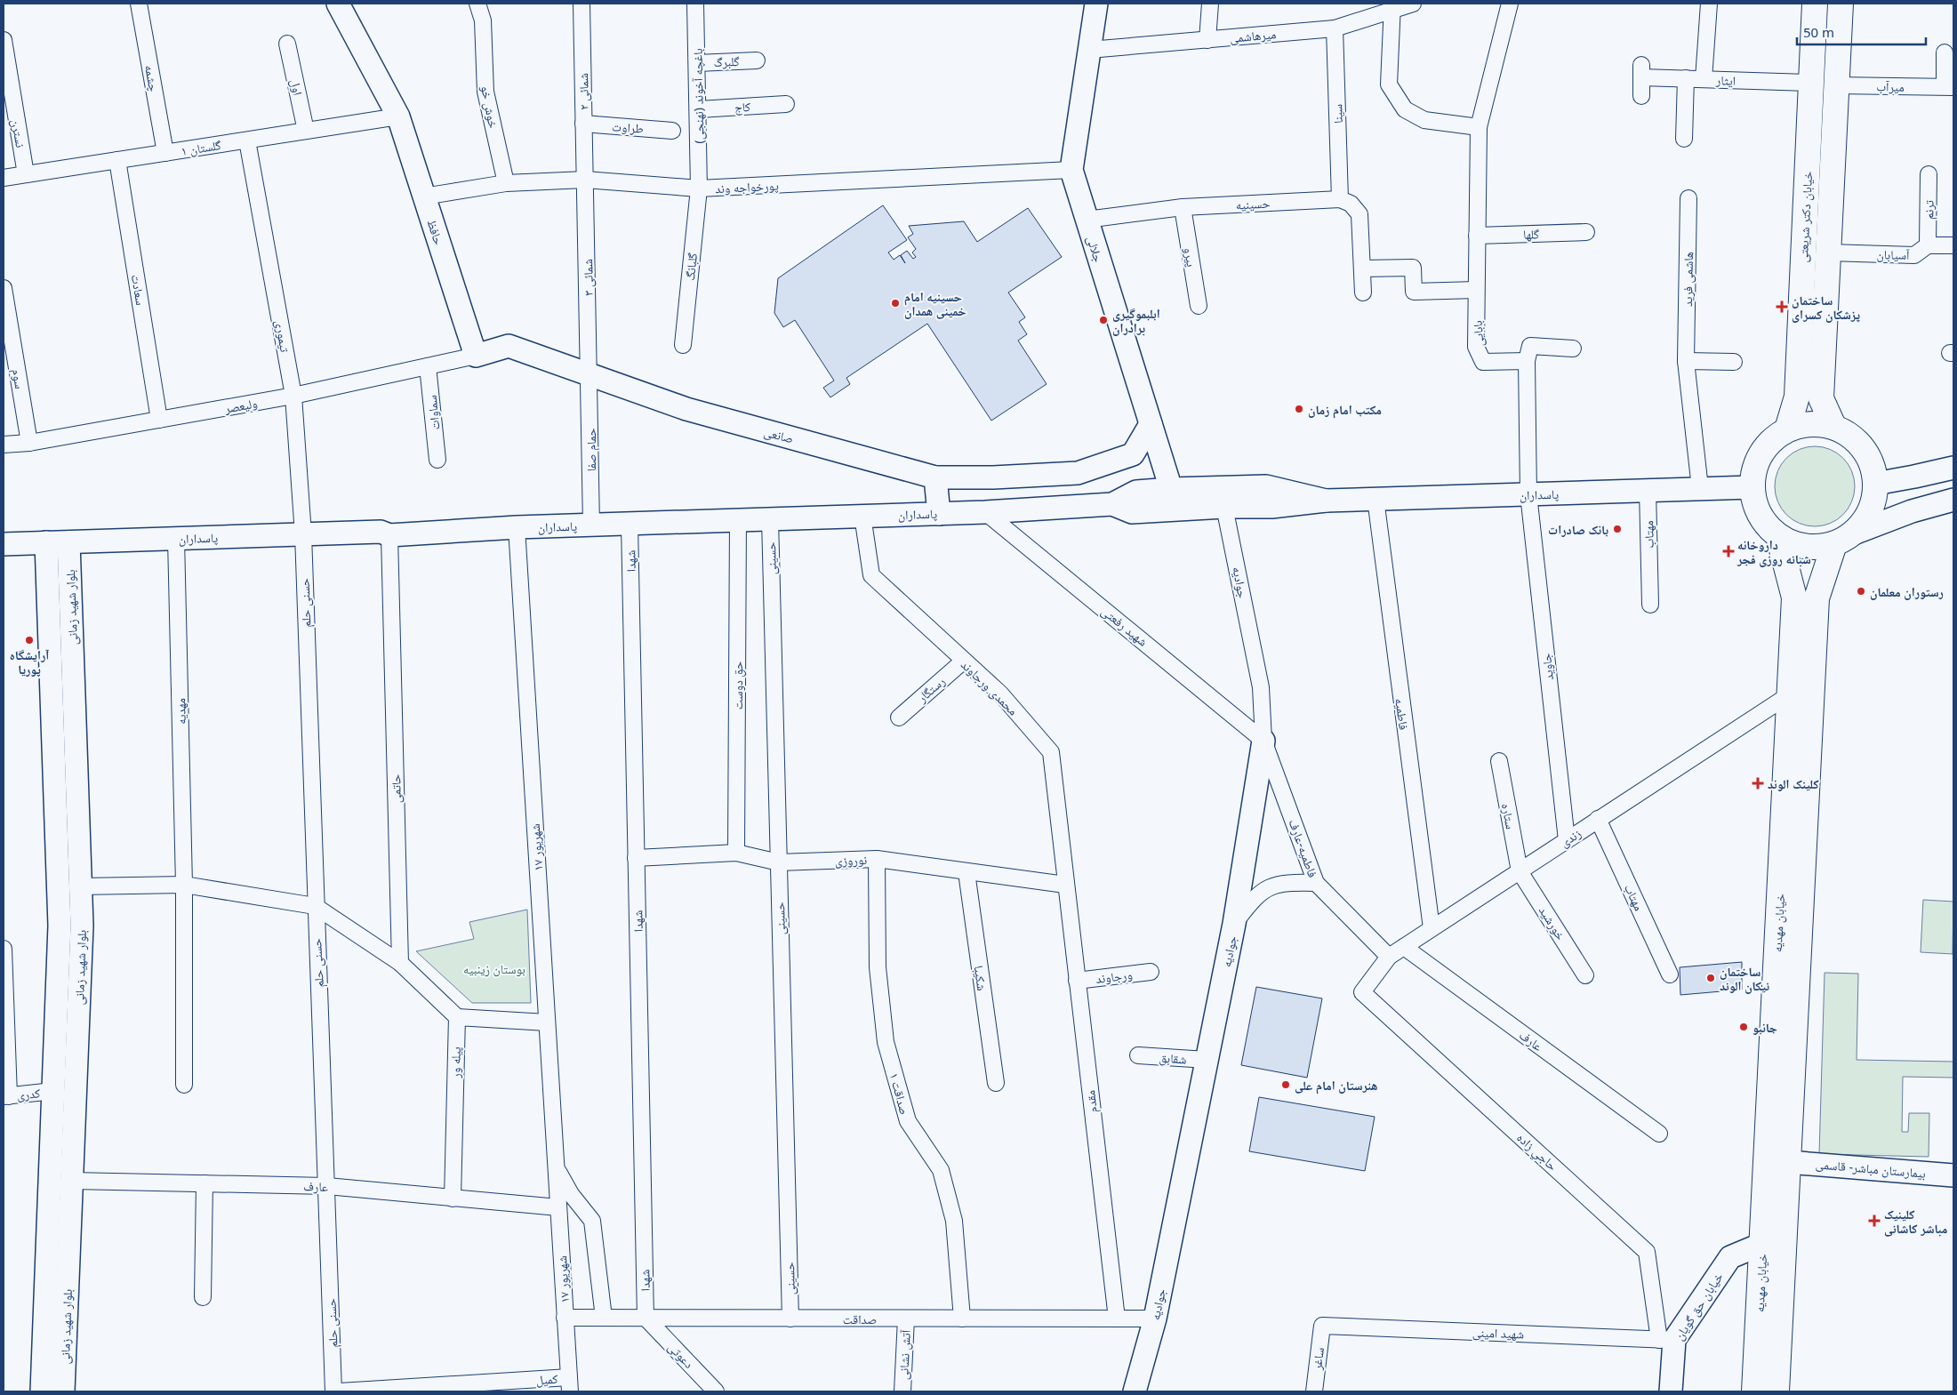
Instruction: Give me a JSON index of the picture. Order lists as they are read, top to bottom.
{
  "streets": {
    "main road": [
      "خیابان دکتر شریعتی",
      "حافظ",
      "جلالی",
      "صانعی",
      "پاسداران",
      "جوادیه",
      "بلوار شهید زمانی",
      "خیابان مهدیه",
      "بیمارستان مباشر- قاسمی",
      "خیابان حق گویان"
    ],
    "street": [
      "میرهاشمی",
      "گلبرگ",
      "چشمه",
      "ایثار",
      "میرآب",
      "اول",
      "شمائی ۲",
      "باغچه آخوند (نهنجی)",
      "خوش خو",
      "کاج",
      "سینا",
      "طراوت",
      "نسترن",
      "گلستان ۱",
      "پورخواجه وند",
      "حسینیه",
      "ترنم",
      "گلها",
      "آسیابان",
      "پیرو",
      "گلبانگ",
      "شمائی ۳",
      "هاشمی فرید",
      "سعادت",
      "بابایی",
      "تیموری",
      "سوم",
      "ولیعصر",
      "سماوات",
      "حمام صفا",
      "مهتاب",
      "حسینی",
      "شهدا",
      "حسنی حلم",
      "شهید رفعتی",
      "جاوید",
      "حق دوست",
      "محمدی ورجاوند",
      "رستگار",
      "مهدیه",
      "فاطمیه",
      "حاتمی",
      "ستاره",
      "زندی",
      "۱۷ شهریور",
      "فاطمیه-عارف",
      "نوروزی",
      "خورشید",
      "ورجاوند",
      "شکیبا",
      "عارف",
      "شقابق",
      "پیله ور",
      "کدری",
      "صداقت ۱",
      "مقدم",
      "حاجي زاده",
      "صداقت",
      "شهید امینی",
      "دعوتی",
      "آتش نشانی",
      "ساغر",
      "کمیل"
    ]
  },
  "crossings": [
    ["میرهاشمی", "سینا"],
    ["میرهاشمی", "جلالی"],
    ["گلبرگ", "باغچه آخوند (نهنجی)"],
    ["چشمه", "گلستان ۱"],
    ["ایثار", "خیابان دکتر شریعتی"],
    ["میرآب", "خیابان دکتر شریعتی"],
    ["اول", "گلستان ۱"],
    ["شمائی ۲", "طراوت"],
    ["شمائی ۲", "پورخواجه وند"],
    ["شمائی ۲", "شمائی ۳"],
    ["باغچه آخوند (نهنجی)", "کاج"],
    ["باغچه آخوند (نهنجی)", "پورخواجه وند"],
    ["باغچه آخوند (نهنجی)", "گلبانگ"],
    ["خوش خو", "پورخواجه وند"],
    ["سینا", "حسینیه"],
    ["نسترن", "گلستان ۱"],
    ["گلستان ۱", "حافظ"],
    ["گلستان ۱", "سعادت"],
    ["گلستان ۱", "تیموری"],
    ["پورخواجه وند", "حافظ"],
    ["پورخواجه وند", "جلالی"],
    ["پورخواجه وند", "گلبانگ"],
    ["پورخواجه وند", "شمائی ۳"],
    ["حسینیه", "جلالی"],
    ["حسینیه", "پیرو"],
    ["ترنم", "آسیابان"],
    ["خیابان دکتر شریعتی", "آسیابان"],
    ["خیابان دکتر شریعتی", "پاسداران"],
    ["خیابان دکتر شریعتی", "خیابان مهدیه"],
    ["حافظ", "ولیعصر"],
    ["گلها", "بابایی"],
    ["جلالی", "صانعی"],
    ["جلالی", "پاسداران"],
    ["شمائی ۳", "صانعی"],
    ["شمائی ۳", "حمام صفا"],
    ["هاشمی فرید", "پاسداران"],
    ["سعادت", "ولیعصر"],
    ["تیموری", "ولیعصر"],
    ["تیموری", "پاسداران"],
    ["تیموری", "حسنی حلم"],
    ["سوم", "ولیعصر"],
    ["ولیعصر", "سماوات"],
    ["صانعی", "حمام صفا"],
    ["حمام صفا", "پاسداران"],
    ["پاسداران", "مهتاب"],
    ["پاسداران", "حسینی"],
    ["پاسداران", "شهدا"],
    ["پاسداران", "جوادیه"],
    ["پاسداران", "حسنی حلم"],
    ["پاسداران", "بلوار شهید زمانی"],
    ["پاسداران", "شهید رفعتی"],
    ["پاسداران", "جاوید"],
    ["پاسداران", "حق دوست"],
    ["پاسداران", "محمدی ورجاوند"],
    ["پاسداران", "مهدیه"],
    ["پاسداران", "فاطمیه"],
    ["پاسداران", "حاتمی"],
    ["پاسداران", "۱۷ شهریور"],
    ["پاسداران", "خیابان مهدیه"],
    ["مهتاب", "زندی"],
    ["حسینی", "نوروزی"],
    ["حسینی", "صداقت"],
    ["شهدا", "نوروزی"],
    ["شهدا", "صداقت"],
    ["شهدا", "دعوتی"],
    ["جوادیه", "شهید رفعتی"],
    ["جوادیه", "فاطمیه-عارف"],
    ["جوادیه", "شقابق"],
    ["جوادیه", "صداقت"],
    ["حسنی حلم", "عارف"],
    ["بلوار شهید زمانی", "عارف"],
    ["بلوار شهید زمانی", "کدری"],
    ["شهید رفعتی", "فاطمیه-عارف"],
    ["جاوید", "زندی"],
    ["حق دوست", "نوروزی"],
    ["محمدی ورجاوند", "رستگار"],
    ["محمدی ورجاوند", "نوروزی"],
    ["محمدی ورجاوند", "مقدم"],
    ["فاطمیه", "زندی"],
    ["ستاره", "زندی"],
    ["ستاره", "خورشید"],
    ["زندی", "فاطمیه-عارف"],
    ["زندی", "خورشید"],
    ["زندی", "خیابان مهدیه"],
    ["زندی", "عارف"],
    ["زندی", "حاجي زاده"],
    ["۱۷ شهریور", "عارف"],
    ["۱۷ شهریور", "صداقت"],
    ["۱۷ شهریور", "کمیل"],
    ["نوروزی", "شکیبا"],
    ["نوروزی", "صداقت ۱"],
    ["نوروزی", "مقدم"],
    ["خیابان مهدیه", "بیمارستان مباشر- قاسمی"],
    ["خیابان مهدیه", "خیابان حق گویان"],
    ["ورجاوند", "مقدم"],
    ["عارف", "پیله ور"],
    ["صداقت ۱", "صداقت"],
    ["مقدم", "صداقت"],
    ["حاجي زاده", "خیابان حق گویان"],
    ["حاجي زاده", "شهید امینی"],
    ["خیابان حق گویان", "شهید امینی"],
    ["صداقت", "دعوتی"],
    ["صداقت", "آتش نشانی"],
    ["شهید امینی", "ساغر"]
  ],
  "parks": ["بوستان زینبیه"],
  "places": {
    "other": [
      "حسینیه امام خمینی همدان",
      "ابلبموگیری برادران",
      "مکتب امام زمان",
      "بانک صادرات",
      "رستوران معلمان",
      "آرایشگاه پوریا",
      "ساختمان نیکان الوند",
      "جانبو",
      "هنرستان امام علی"
    ],
    "health": [
      "ساختمان پزشکان کسرای",
      "داروخانه شبانه روزی فجر",
      "کلینک الوند",
      "کلینیک مباشر کاشانی"
    ]
  },
  "scale_bar": "50 m"
}
